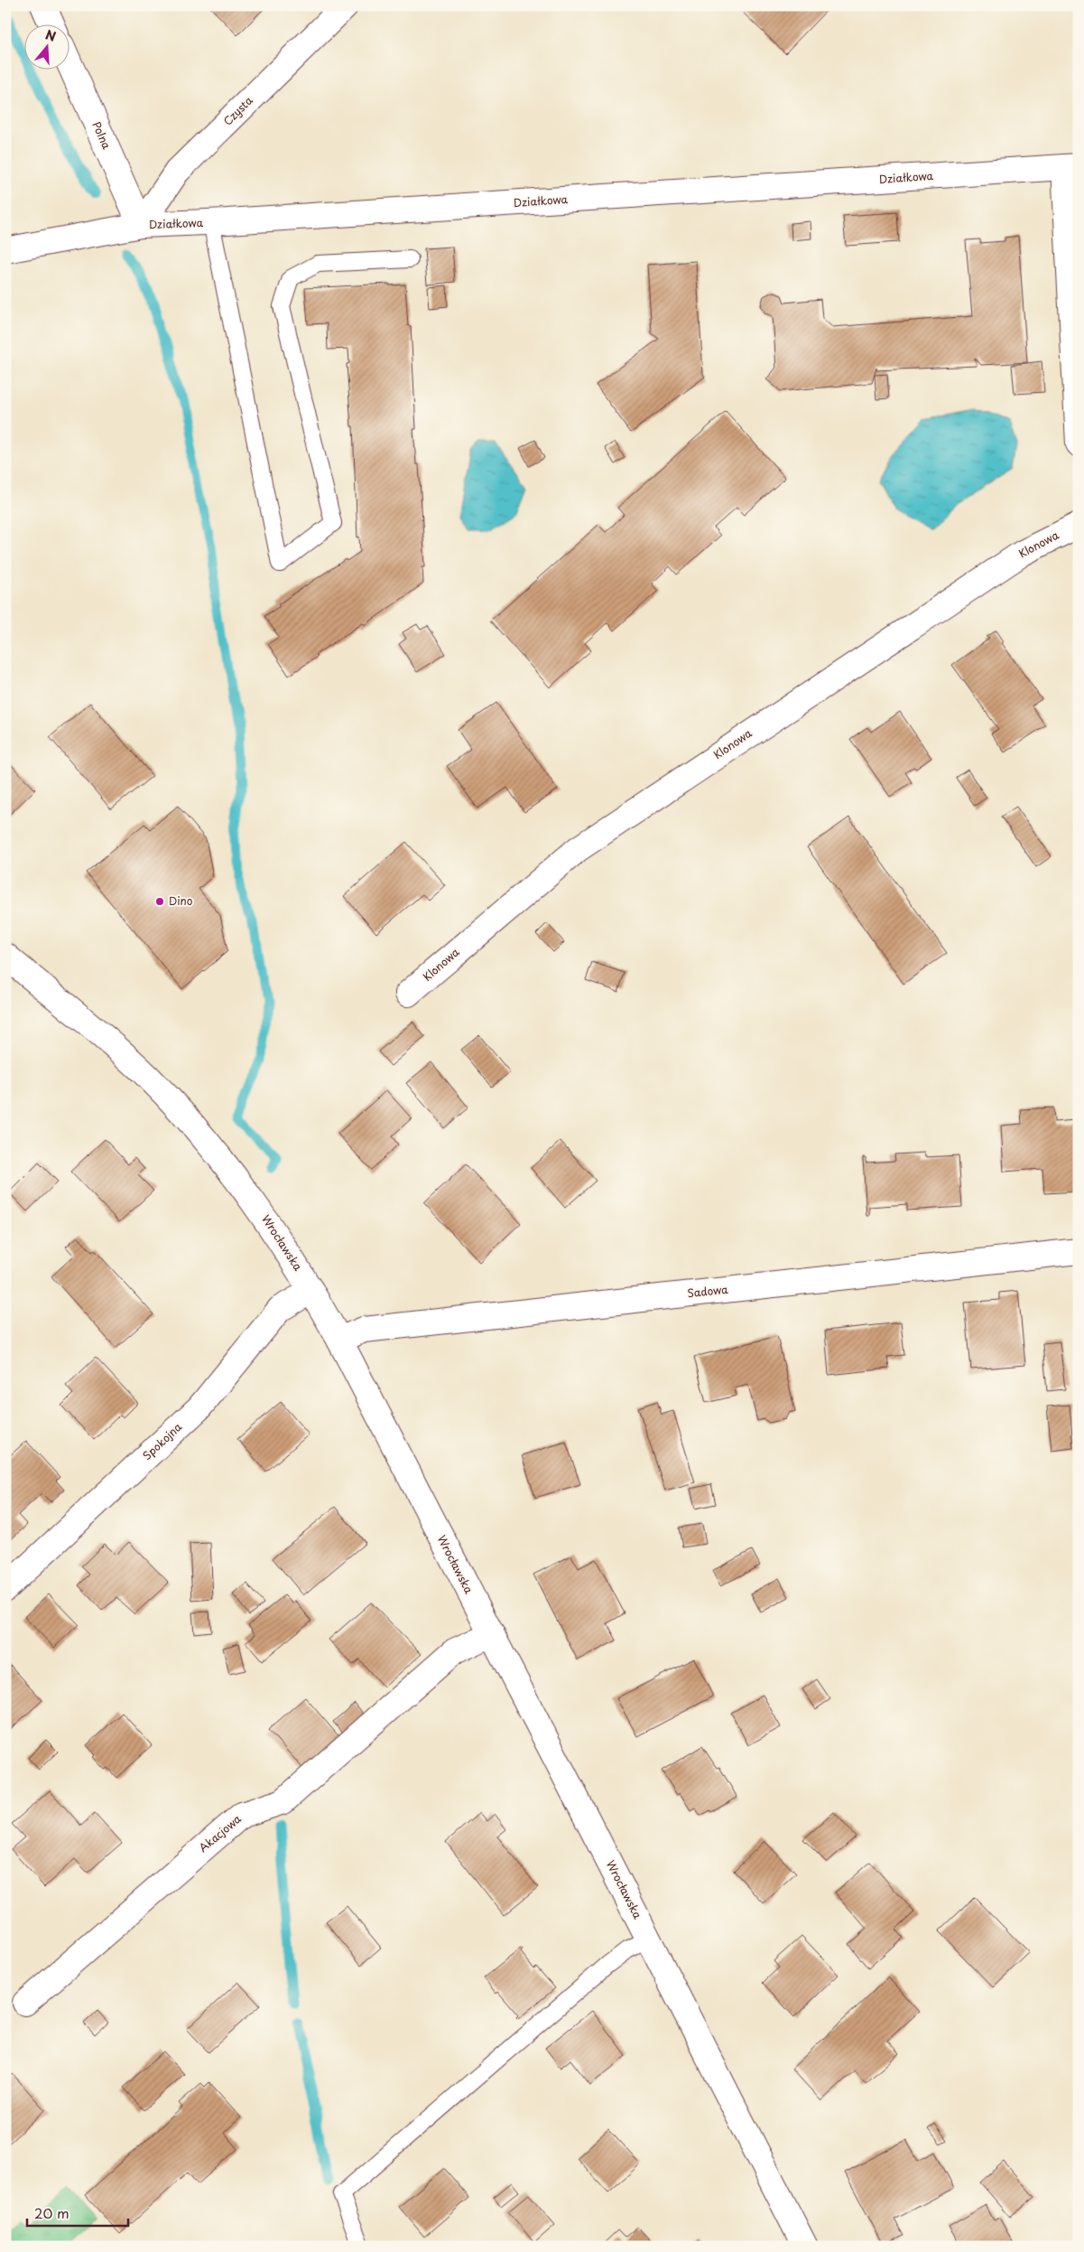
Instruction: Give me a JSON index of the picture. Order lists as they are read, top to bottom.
{
  "streets": {
    "street": [
      "Czysta",
      "Polna",
      "Działkowa",
      "Klonowa",
      "Wrocławska",
      "Sadowa",
      "Spokojna",
      "Akacjowa"
    ]
  },
  "crossings": [
    ["Czysta", "Polna"],
    ["Czysta", "Działkowa"],
    ["Polna", "Działkowa"],
    ["Wrocławska", "Sadowa"],
    ["Wrocławska", "Spokojna"],
    ["Wrocławska", "Akacjowa"]
  ],
  "places": ["Dino"],
  "scale_bar": "20 m",
  "north": "top"
}
